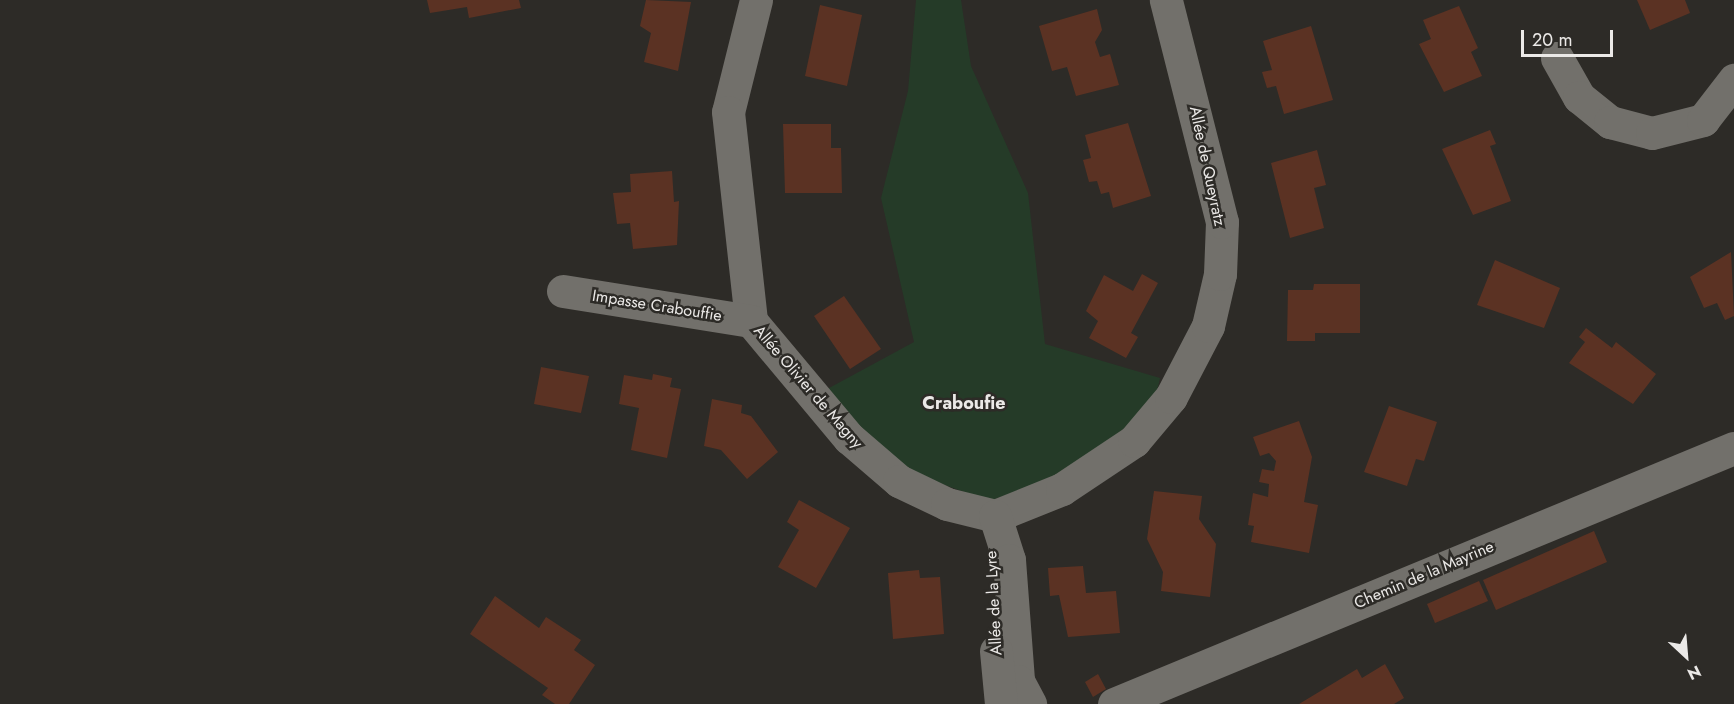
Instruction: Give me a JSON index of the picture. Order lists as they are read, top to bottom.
{
  "streets": {
    "street": [
      "Allée de Queyratz",
      "Impasse Crabouffie",
      "Allée Olivier de Magny",
      "Chemin de la Mayrine",
      "Allée de la Lyre"
    ]
  },
  "crossings": [
    ["Allée de Queyratz", "Allée Olivier de Magny"],
    ["Allée de Queyratz", "Allée de la Lyre"],
    ["Impasse Crabouffie", "Allée Olivier de Magny"],
    ["Allée Olivier de Magny", "Allée de la Lyre"]
  ],
  "districts": ["Craboufie"],
  "scale_bar": "20 m",
  "north": "bottom right"
}
